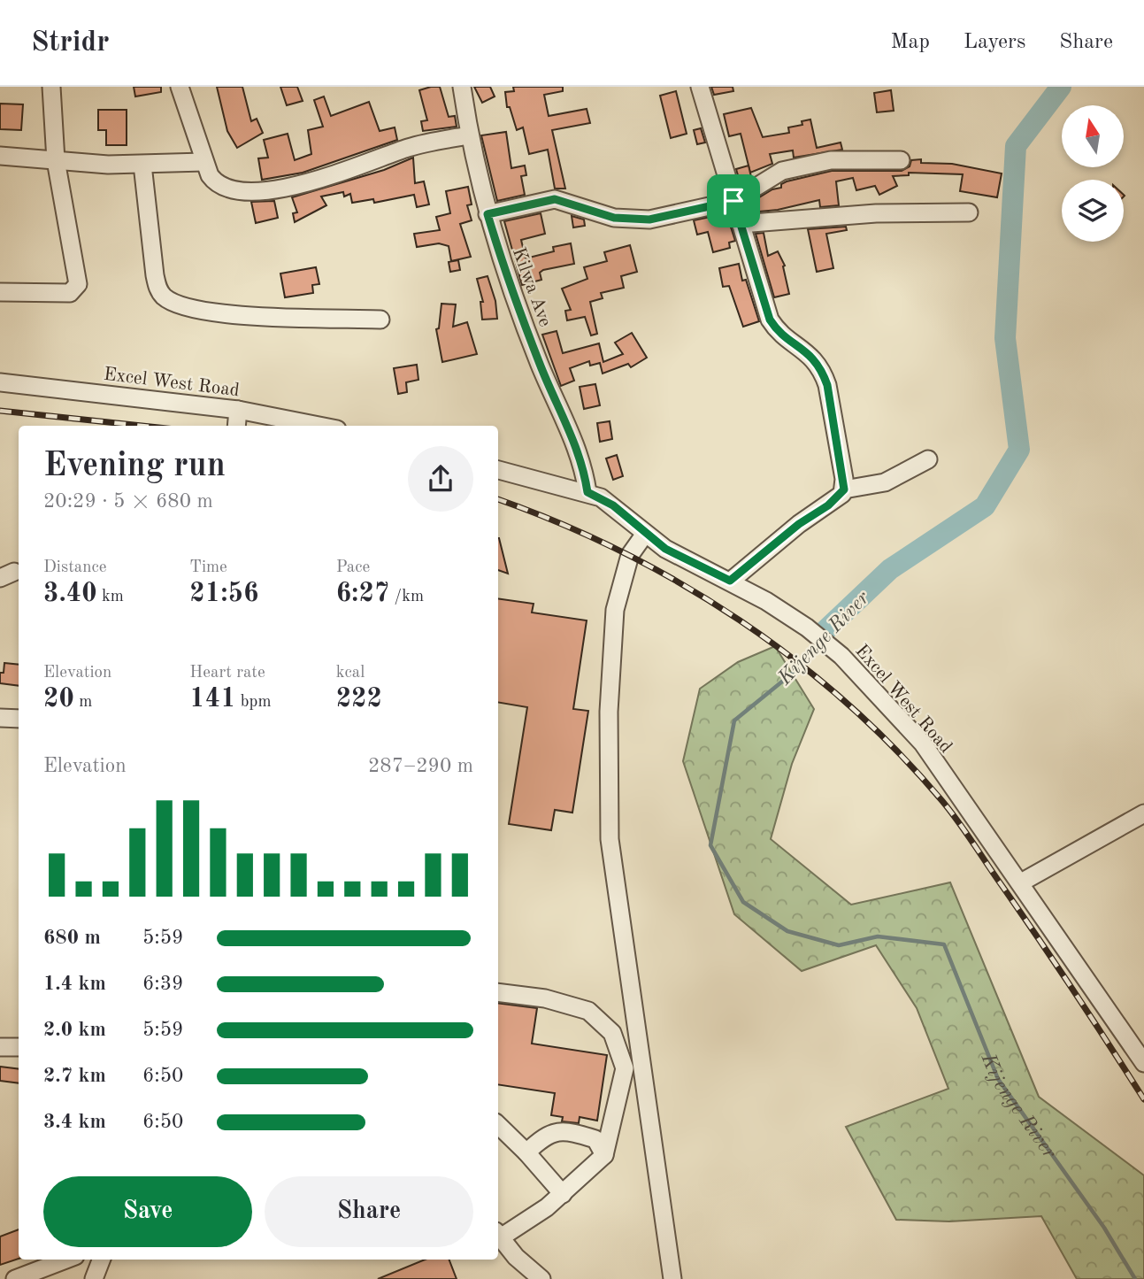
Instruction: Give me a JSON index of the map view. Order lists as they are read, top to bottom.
{
  "streets": {
    "street": ["Kilwa Ave", "Excel West Road"]
  },
  "crossings": [
    ["Kilwa Ave", "Excel West Road"]
  ],
  "water": ["Kijenge River"],
  "north": "top",
  "page": {
    "header": "Stridr",
    "nav": ["Map", "Layers", "Share"],
    "heading": ["Evening run", "20:29 · 5 × 680 m"],
    "stats": [
      ["Distance", "3.40 km"],
      ["Time", "21:56"],
      ["Pace", "6:27 /km"],
      ["Elevation", "20 m"],
      ["Heart rate", "141 bpm"],
      ["kcal", "222"]
    ],
    "chart": ["Elevation", "287–290 m"],
    "list": [
      {
        "name": "680 m",
        "note": "5:59"
      },
      {
        "name": "1.4 km",
        "note": "6:39"
      },
      {
        "name": "2.0 km",
        "note": "5:59"
      },
      {
        "name": "2.7 km",
        "note": "6:50"
      },
      {
        "name": "3.4 km",
        "note": "6:50"
      }
    ],
    "buttons": ["Save", "Share"]
  }
}
